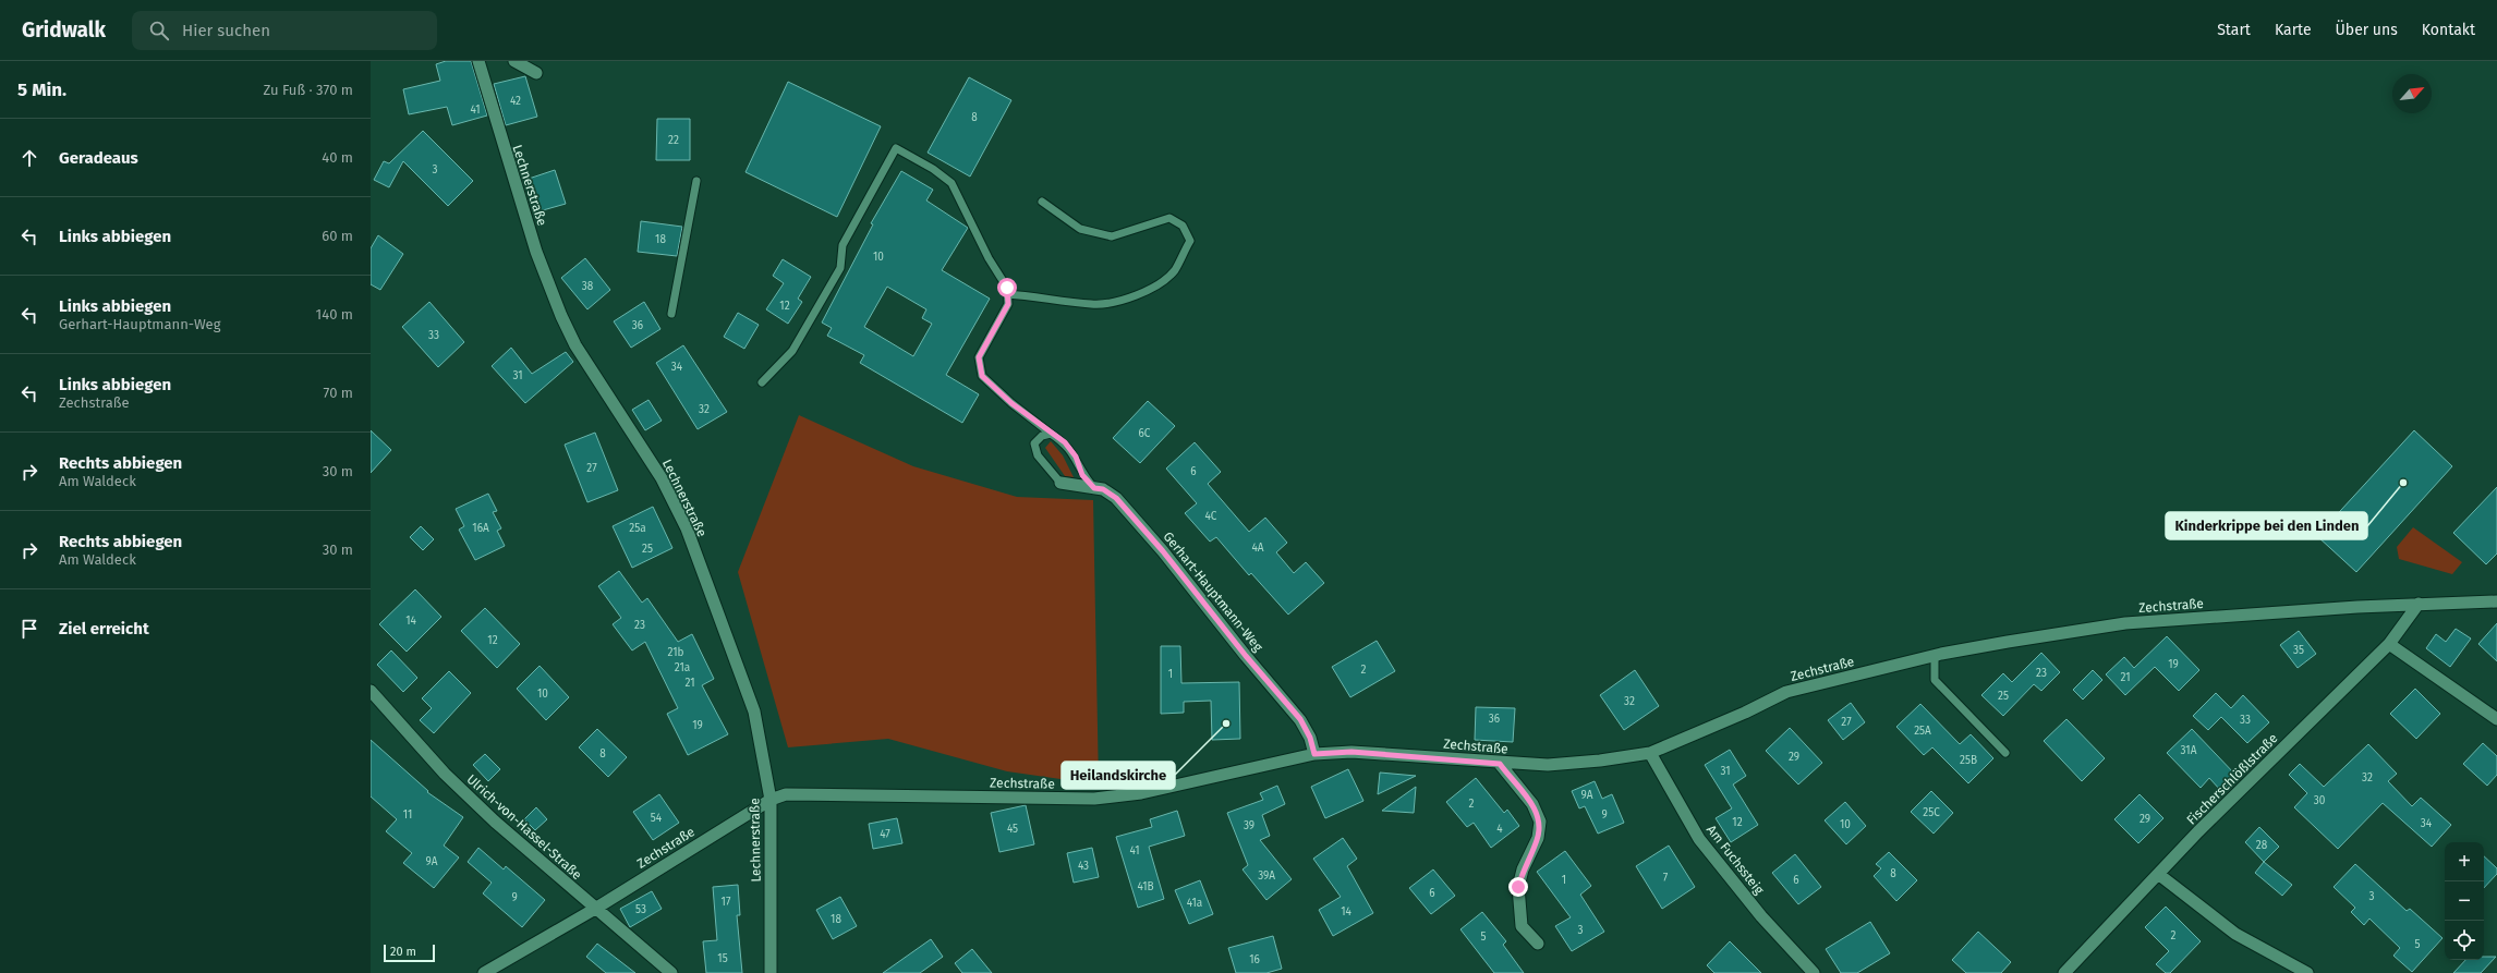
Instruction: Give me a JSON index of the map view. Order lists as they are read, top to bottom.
{
  "streets": {
    "street": [
      "Lechnerstraße",
      "Gerhart-Hauptmann-Weg",
      "Zechstraße",
      "Fischerschlößlstraße",
      "Ulrich-von-Hassel-Straße",
      "Am Fuchssteig"
    ]
  },
  "crossings": [
    ["Lechnerstraße", "Zechstraße"],
    ["Gerhart-Hauptmann-Weg", "Zechstraße"],
    ["Zechstraße", "Fischerschlößlstraße"],
    ["Zechstraße", "Ulrich-von-Hassel-Straße"],
    ["Zechstraße", "Am Fuchssteig"]
  ],
  "places": ["Kinderkrippe bei den Linden", "Heilandskirche"],
  "house_numbers": [
    "42",
    "41",
    "8",
    "22",
    "3",
    "18",
    "10",
    "38",
    "12",
    "36",
    "33",
    "34",
    "31",
    "32",
    "6C",
    "27",
    "6",
    "4C",
    "16A",
    "25a",
    "4A",
    "25",
    "14",
    "23",
    "12",
    "35",
    "21b",
    "19",
    "21a",
    "2",
    "23",
    "1",
    "21",
    "21",
    "10",
    "25",
    "32",
    "36",
    "33",
    "27",
    "19",
    "25A",
    "31A",
    "8",
    "29",
    "25B",
    "31",
    "32",
    "9A",
    "30",
    "2",
    "25C",
    "11",
    "9",
    "54",
    "29",
    "12",
    "34",
    "10",
    "39",
    "45",
    "4",
    "47",
    "28",
    "41",
    "9A",
    "43",
    "8",
    "39A",
    "7",
    "1",
    "6",
    "41B",
    "6",
    "3",
    "9",
    "17",
    "41a",
    "53",
    "14",
    "18",
    "3",
    "2",
    "5",
    "5",
    "15",
    "16"
  ],
  "scale_bar": "20 m",
  "north": "top right",
  "page": {
    "header": "Gridwalk",
    "search": "Hier suchen",
    "nav": [
      "Start",
      "Karte",
      "Über uns",
      "Kontakt"
    ],
    "heading": ["5 Min.", "Zu Fuß · 370 m"],
    "list": [
      ["Geradeaus", "40 m"],
      ["Links abbiegen", "60 m"],
      ["Links abbiegen", "Gerhart-Hauptmann-Weg", "140 m"],
      ["Links abbiegen", "Zechstraße", "70 m"],
      ["Rechts abbiegen", "Am Waldeck", "30 m"],
      ["Rechts abbiegen", "Am Waldeck", "30 m"],
      "Ziel erreicht"
    ],
    "map_buttons": ["+", "−"],
    "scale": "20 m"
  }
}
